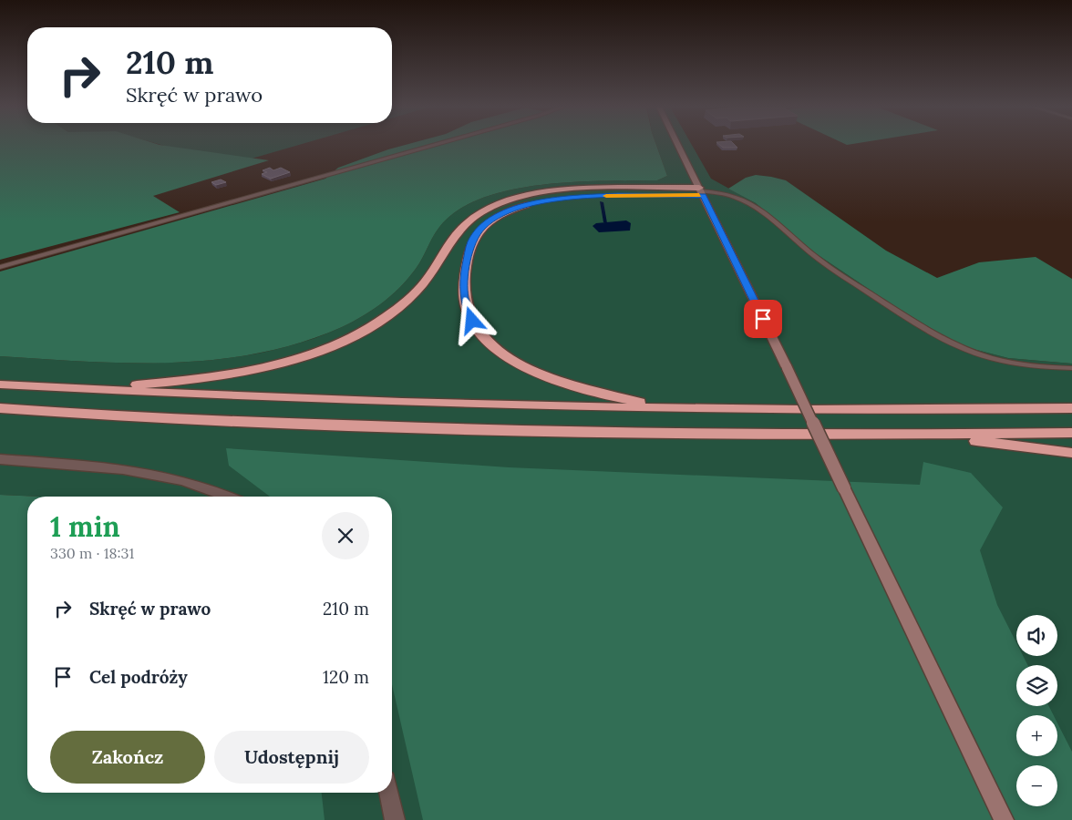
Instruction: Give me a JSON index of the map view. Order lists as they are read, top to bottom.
{
  "page": {
    "turn": ["210 m", "Skręć w prawo"],
    "heading": ["1 min", "330 m · 18:31"],
    "list": [
      {
        "name": "Skręć w prawo",
        "value": "210 m"
      },
      {
        "name": "Cel podróży",
        "value": "120 m"
      }
    ],
    "map_buttons": ["+", "−"],
    "buttons": ["Zakończ", "Udostępnij"]
  }
}
